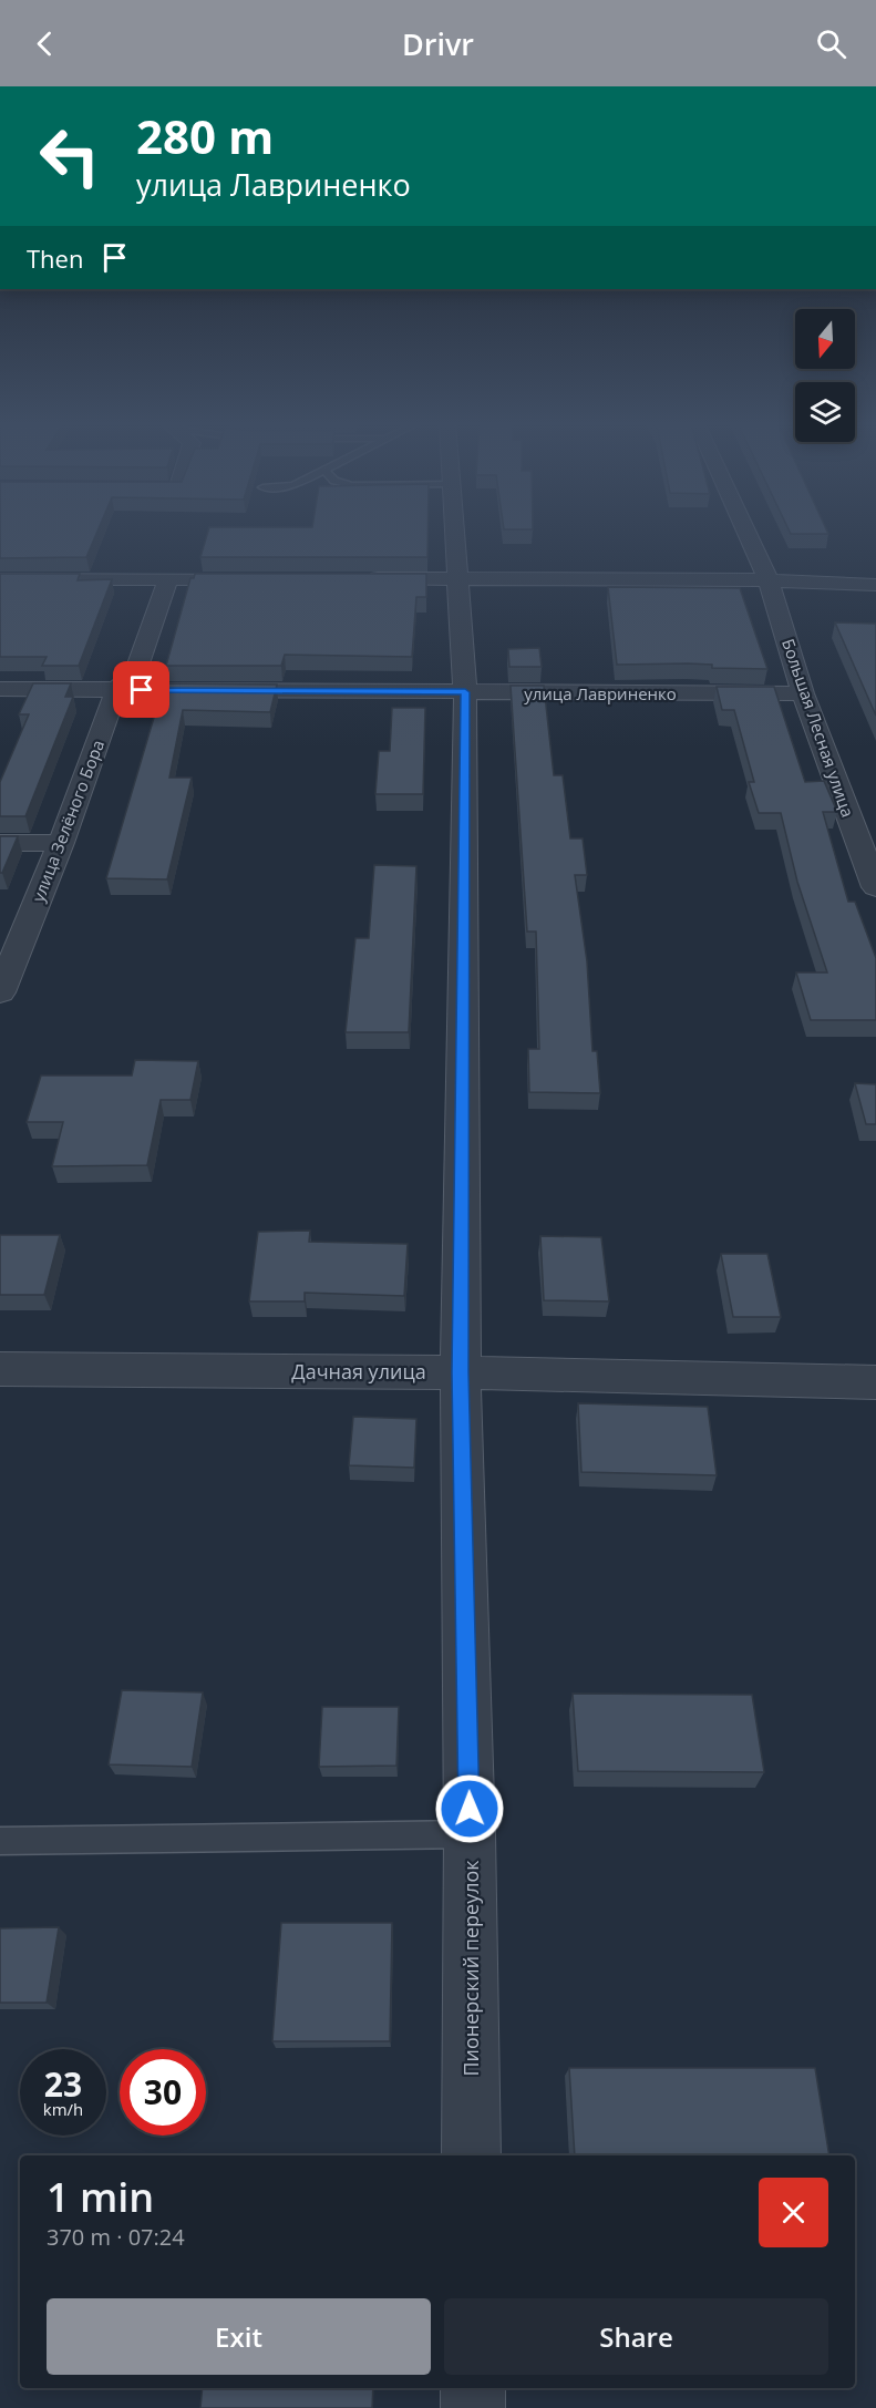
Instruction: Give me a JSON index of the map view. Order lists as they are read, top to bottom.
{
  "streets": {
    "street": [
      "улица Лавриненко",
      "Большая Лесная улица",
      "улица Зелёного Бора",
      "Дачная улица",
      "Пионерский переулок"
    ]
  },
  "crossings": [
    ["улица Лавриненко", "Большая Лесная улица"],
    ["улица Лавриненко", "улица Зелёного Бора"],
    ["улица Лавриненко", "Пионерский переулок"],
    ["Дачная улица", "Пионерский переулок"]
  ],
  "north": "bottom",
  "page": {
    "header": "Drivr",
    "turn": ["280 m", "улица Лавриненко"],
    "then": "Then",
    "speed": "23 km/h",
    "limit": "30",
    "heading": ["1 min", "370 m · 07:24"],
    "buttons": ["Exit", "Share"]
  }
}
